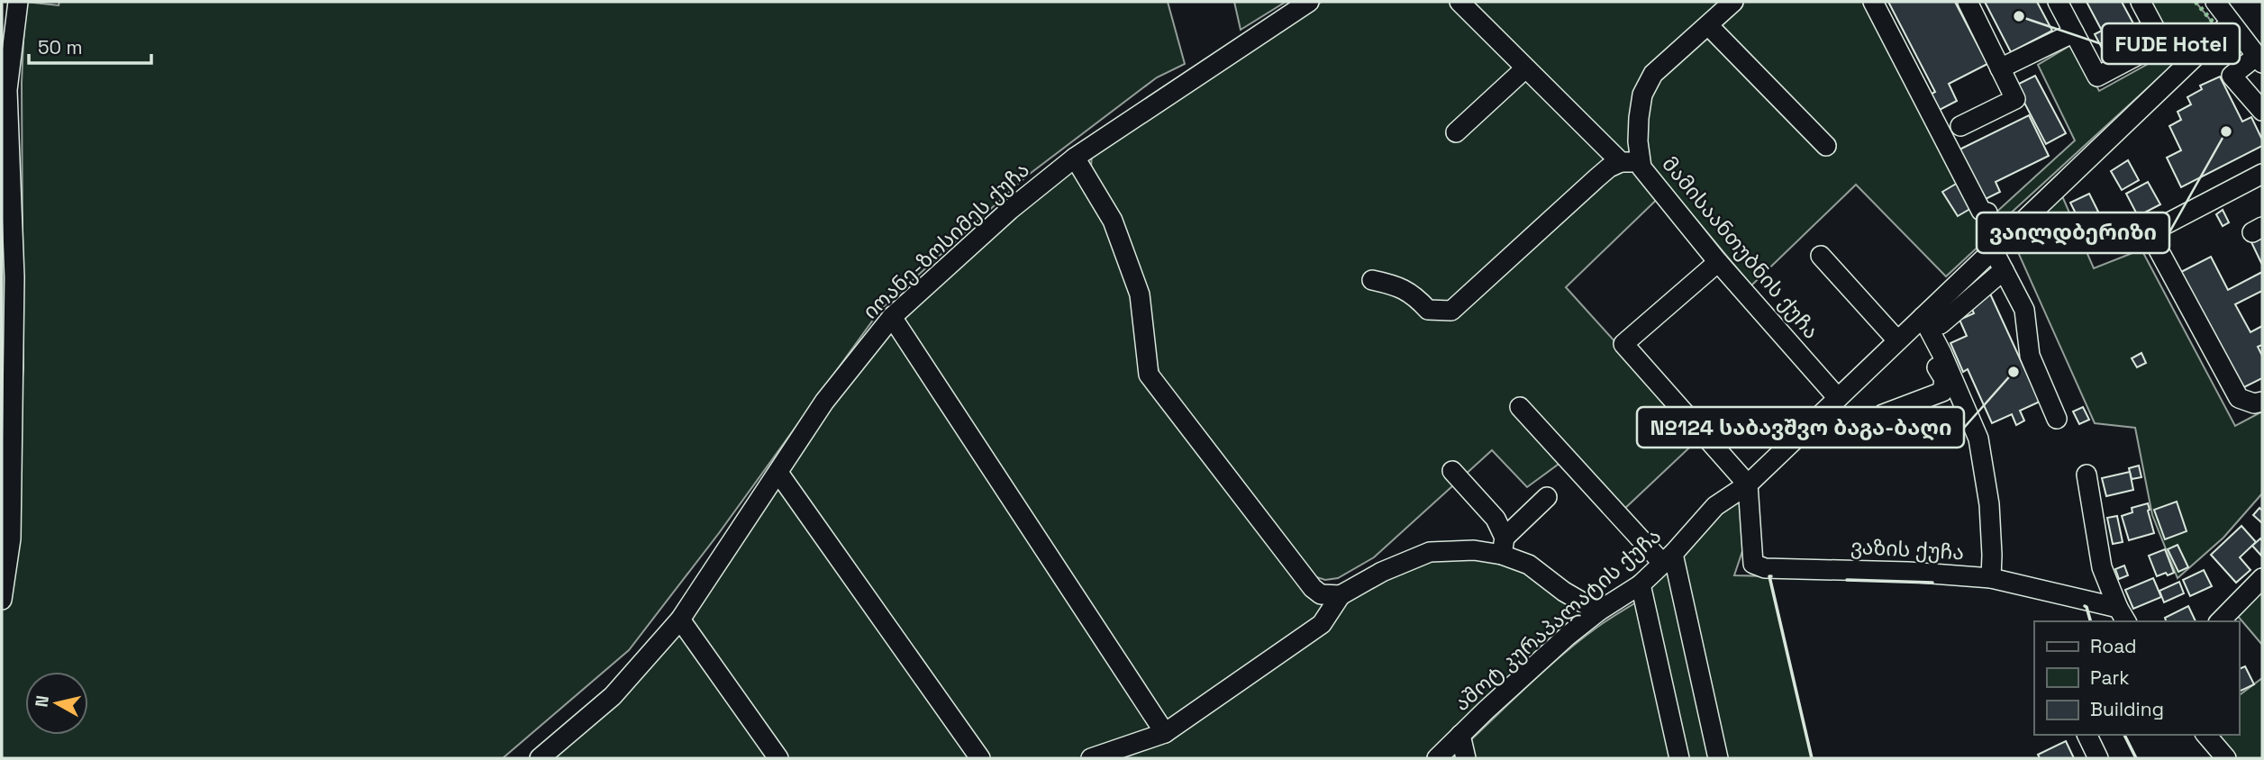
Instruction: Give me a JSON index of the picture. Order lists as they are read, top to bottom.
{
  "streets": {
    "street": [
      "იოანე-ზოსიმეს ქუჩა",
      "მამისაანთუბნის ქუჩა",
      "ვაზის ქუჩა",
      "აშოტ კურაპალატის ქუჩა"
    ]
  },
  "crossings": [
    ["მამისაანთუბნის ქუჩა", "აშოტ კურაპალატის ქუჩა"],
    ["ვაზის ქუჩა", "აშოტ კურაპალატის ქუჩა"]
  ],
  "places": ["FUDE Hotel", "ვაილდბერიზი", "№124 საბავშვო ბაგა-ბაღი"],
  "legend": ["Road", "Park", "Building"],
  "scale_bar": "50 m",
  "north": "left"
}
